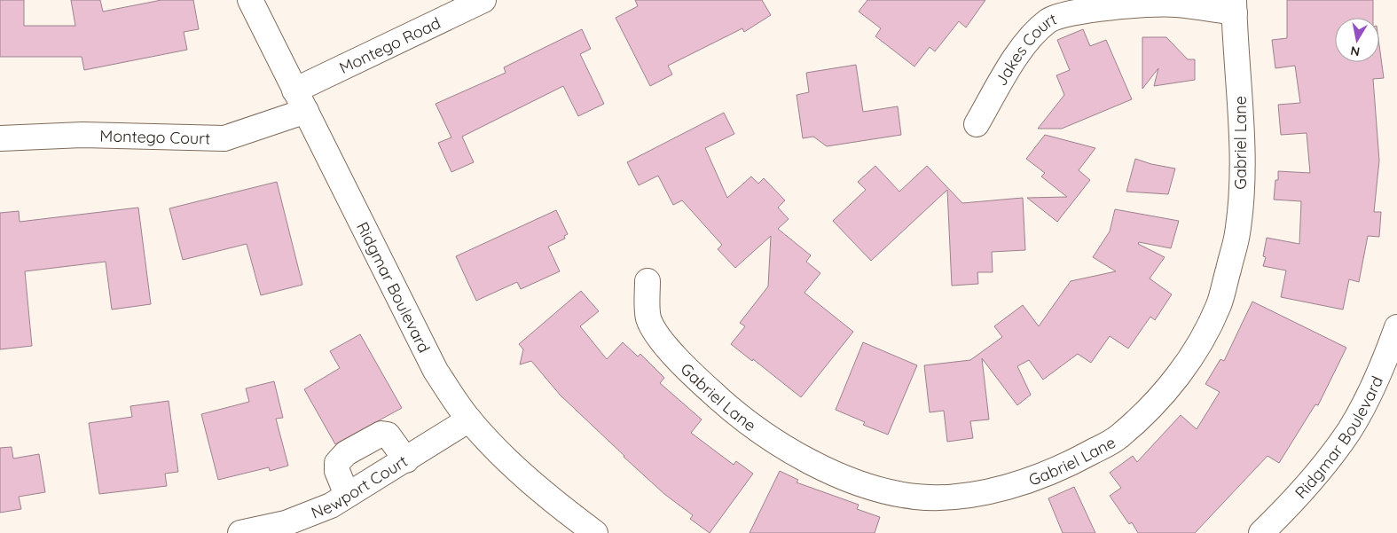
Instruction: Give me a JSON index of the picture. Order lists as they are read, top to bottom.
{
  "streets": {
    "street": [
      "Montego Road",
      "Jakes Court",
      "Montego Court",
      "Gabriel Lane",
      "Ridgmar Boulevard",
      "Newport Court"
    ]
  },
  "crossings": [
    ["Montego Road", "Montego Court"],
    ["Montego Road", "Ridgmar Boulevard"],
    ["Jakes Court", "Gabriel Lane"],
    ["Montego Court", "Ridgmar Boulevard"],
    ["Ridgmar Boulevard", "Newport Court"]
  ],
  "north": "bottom"
}
